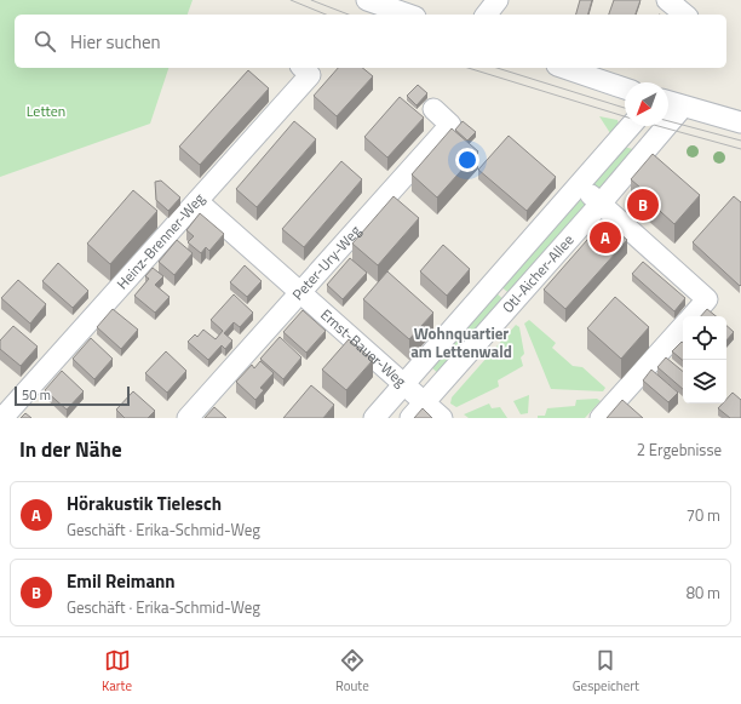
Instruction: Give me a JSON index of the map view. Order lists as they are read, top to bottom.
{
  "streets": {
    "street": [
      "Heinz-Brenner-Weg",
      "Peter-Ury-Weg",
      "Otl-Aicher-Allee",
      "Ernst-Bauer-Weg"
    ]
  },
  "crossings": [
    ["Heinz-Brenner-Weg", "Ernst-Bauer-Weg"],
    ["Peter-Ury-Weg", "Ernst-Bauer-Weg"],
    ["Otl-Aicher-Allee", "Ernst-Bauer-Weg"]
  ],
  "districts": ["Wohnquartier am Lettenwald"],
  "parks": ["Letten"],
  "scale_bar": "50 m",
  "north": "bottom left",
  "page": {
    "search": "Hier suchen",
    "pins": ["B", "A"],
    "scale": "50 m",
    "heading": ["In der Nähe", "2 Ergebnisse"],
    "list": [
      {
        "mark": "A",
        "name": "Hörakustik Tielesch",
        "note": "Geschäft · Erika-Schmid-Weg",
        "value": "70 m"
      },
      {
        "mark": "B",
        "name": "Emil Reimann",
        "note": "Geschäft · Erika-Schmid-Weg",
        "value": "80 m"
      }
    ],
    "nav": ["Karte", "Route", "Gespeichert"]
  }
}
